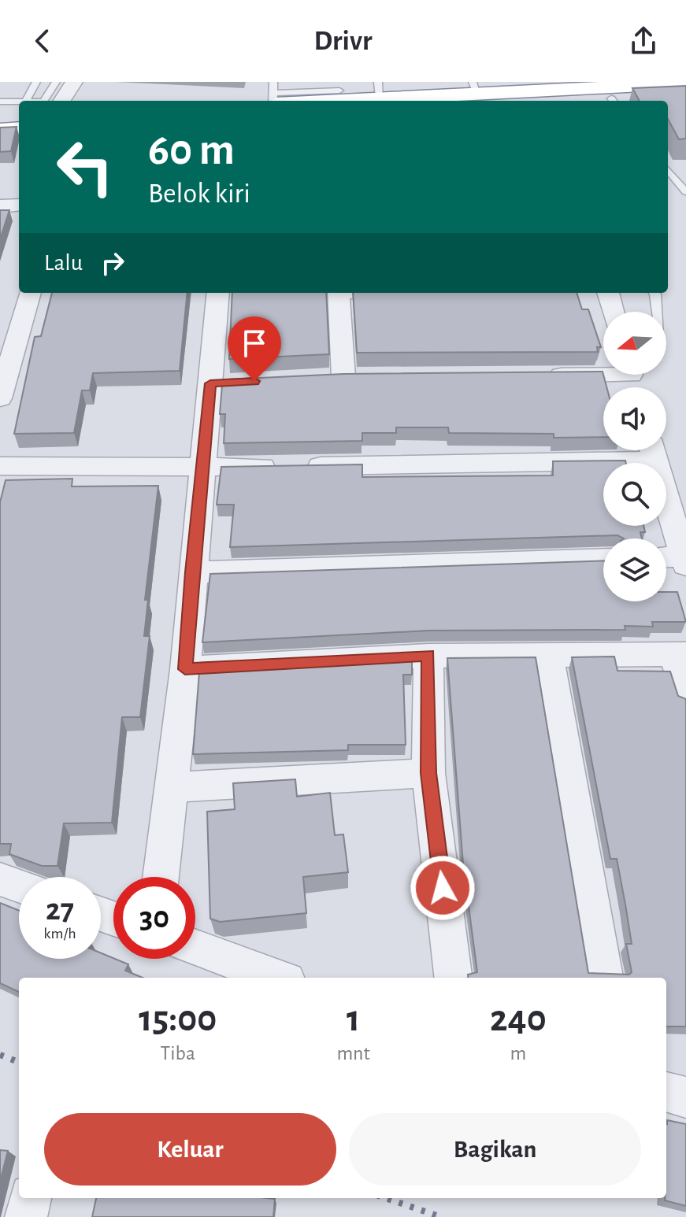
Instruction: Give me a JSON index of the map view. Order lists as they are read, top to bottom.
{
  "north": "left",
  "page": {
    "header": "Drivr",
    "turn": ["60 m", "Belok kiri"],
    "then": "Lalu",
    "speed": "27 km/h",
    "limit": "30",
    "eta": [
      "15:00",
      "Tiba",
      "1",
      "mnt",
      "240",
      "m"
    ],
    "buttons": ["Keluar", "Bagikan"]
  }
}
